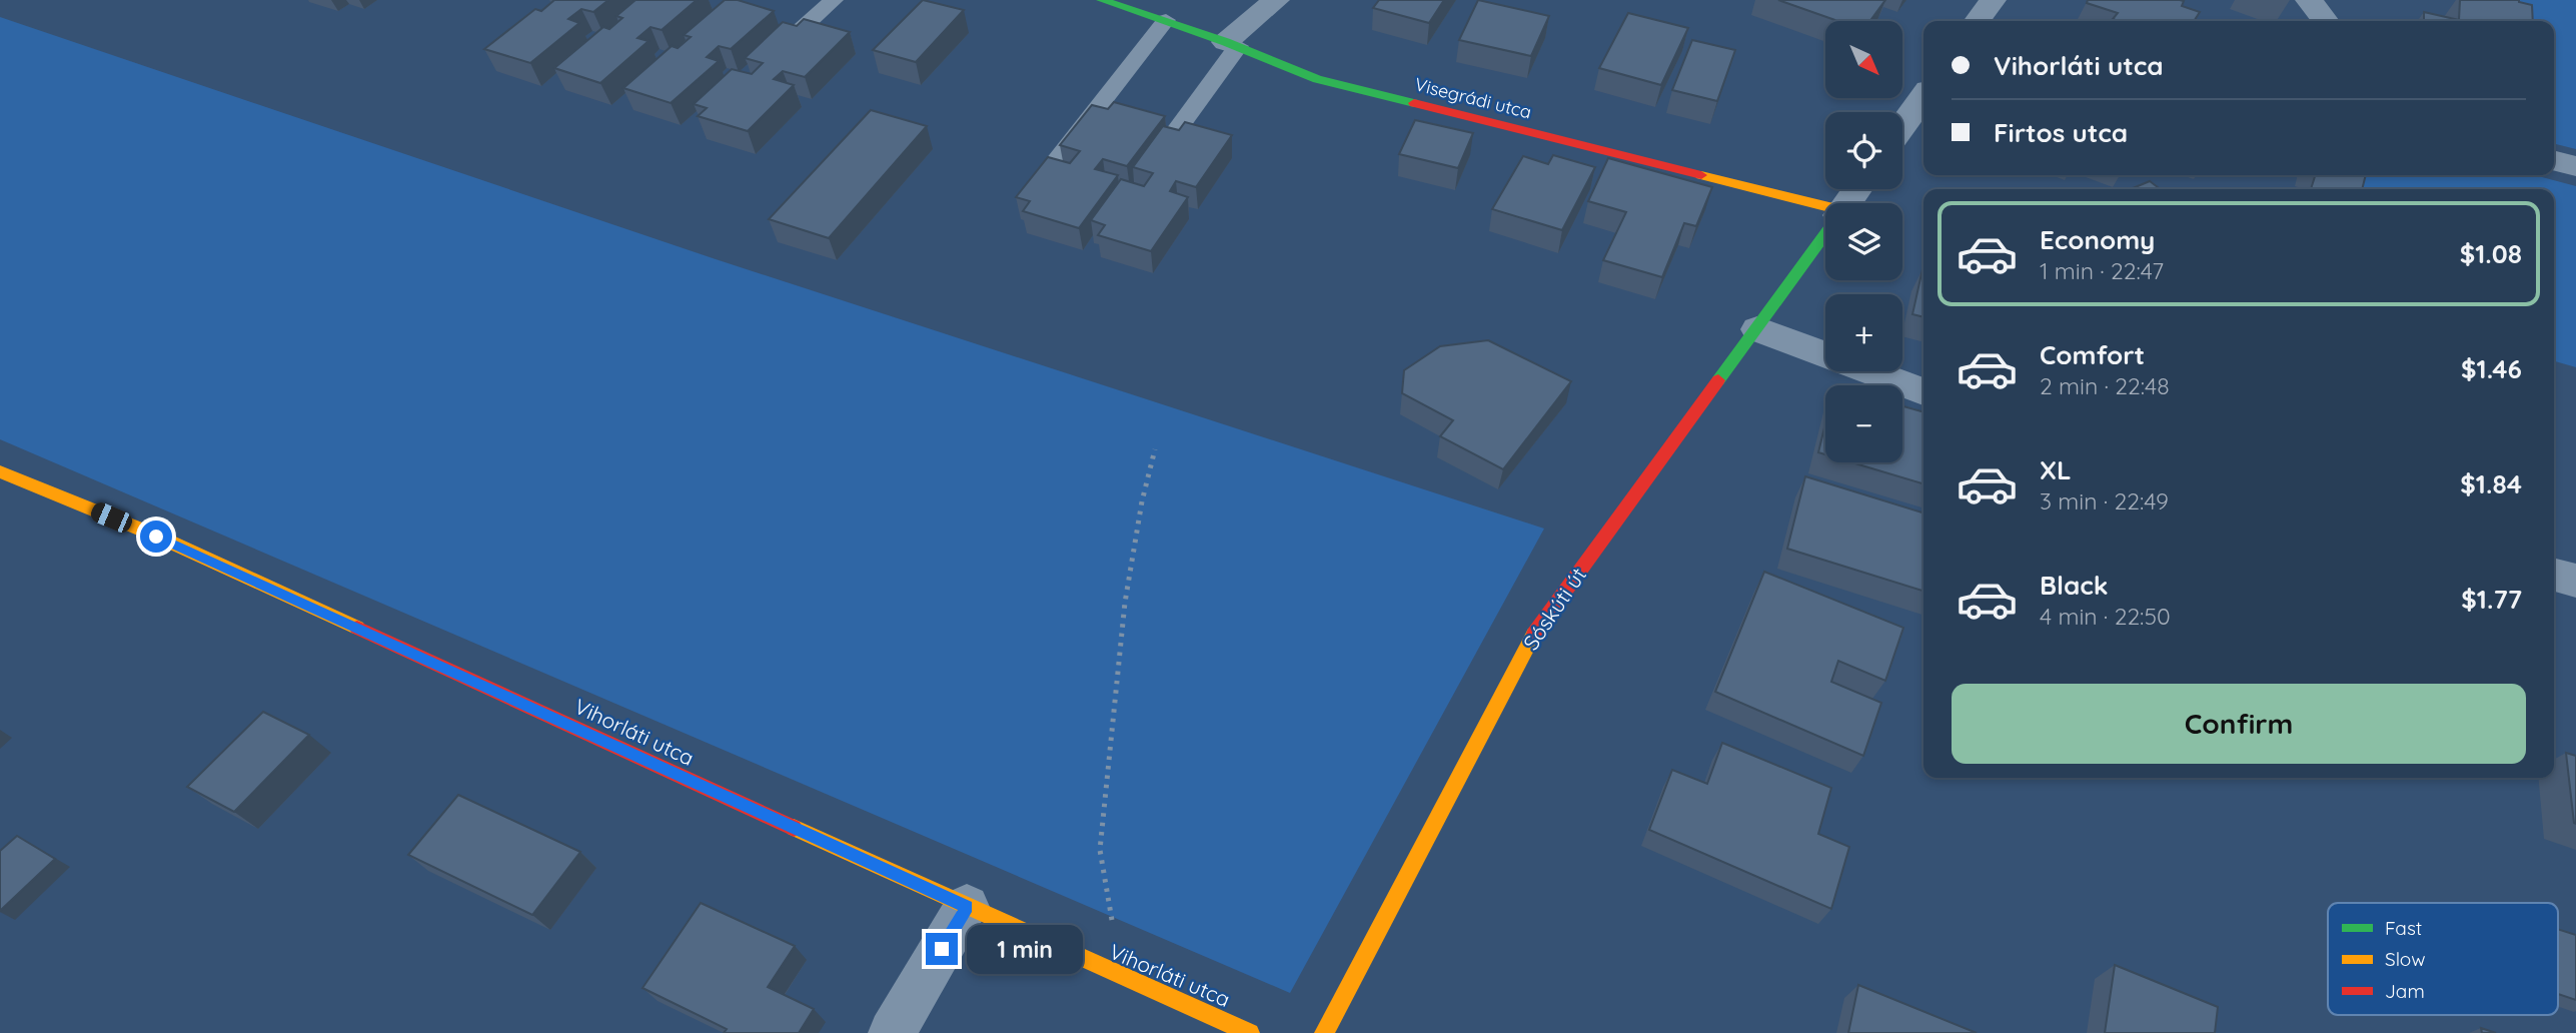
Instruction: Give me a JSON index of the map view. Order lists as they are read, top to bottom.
{
  "streets": {
    "street": ["Visegrádi utca", "Sóskúti út", "Vihorláti utca"]
  },
  "legend": ["Fast", "Slow", "Jam"],
  "north": "bottom right",
  "page": {
    "map_buttons": ["+", "−"],
    "banner": ["Vihorláti utca", "Firtos utca"],
    "list": [
      {
        "name": "Economy",
        "note": "1 min · 22:47",
        "value": "$1.08"
      },
      {
        "name": "Comfort",
        "note": "2 min · 22:48",
        "value": "$1.46"
      },
      {
        "name": "XL",
        "note": "3 min · 22:49",
        "value": "$1.84"
      },
      {
        "name": "Black",
        "note": "4 min · 22:50",
        "value": "$1.77"
      }
    ],
    "buttons": "Confirm",
    "bubble": "1 min"
  }
}
